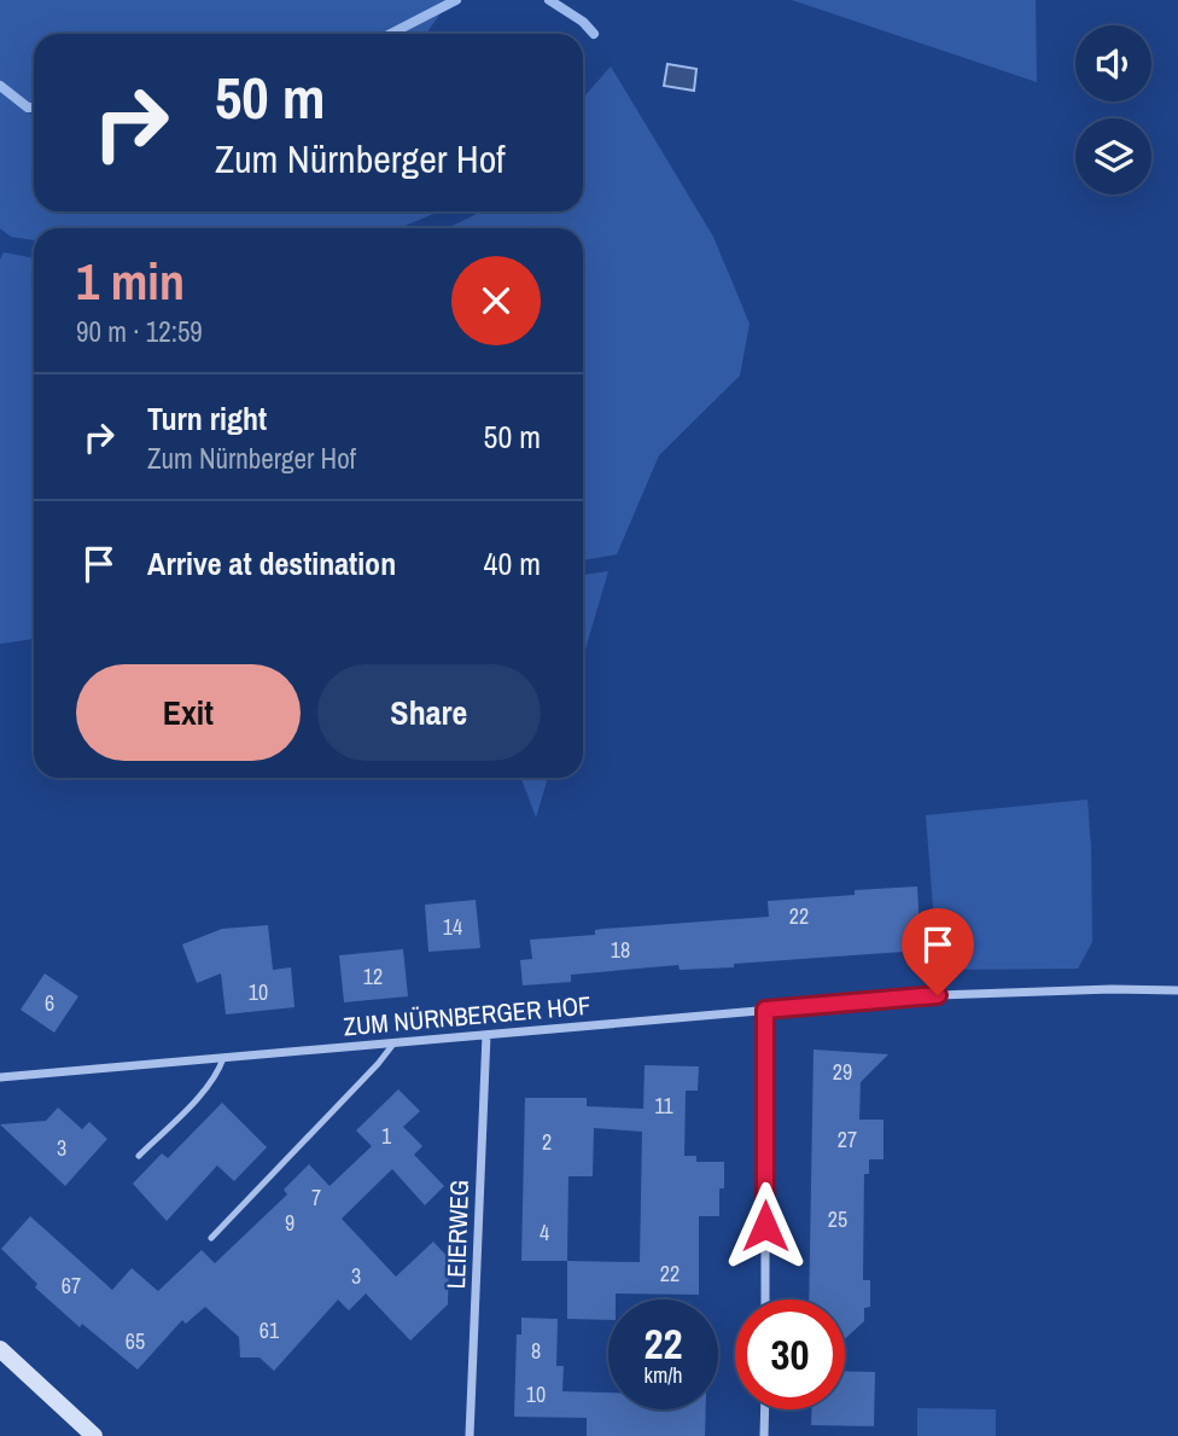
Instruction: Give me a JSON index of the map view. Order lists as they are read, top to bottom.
{
  "streets": {
    "street": ["ZUM NÜRNBERGER HOF", "LEIERWEG"]
  },
  "crossings": [
    ["ZUM NÜRNBERGER HOF", "LEIERWEG"]
  ],
  "house_numbers": [
    "22",
    "14",
    "18",
    "12",
    "10",
    "6",
    "29",
    "11",
    "1",
    "27",
    "2",
    "3",
    "7",
    "25",
    "9",
    "4",
    "22",
    "3",
    "67",
    "61",
    "65",
    "8",
    "10"
  ],
  "page": {
    "turn": ["50 m", "Zum Nürnberger Hof"],
    "heading": ["1 min", "90 m · 12:59"],
    "list": [
      {
        "name": "Turn right",
        "note": "Zum Nürnberger Hof",
        "value": "50 m"
      },
      {
        "name": "Arrive at destination",
        "value": "40 m"
      }
    ],
    "buttons": ["Exit", "Share"],
    "speed": "22 km/h",
    "limit": "30"
  }
}
